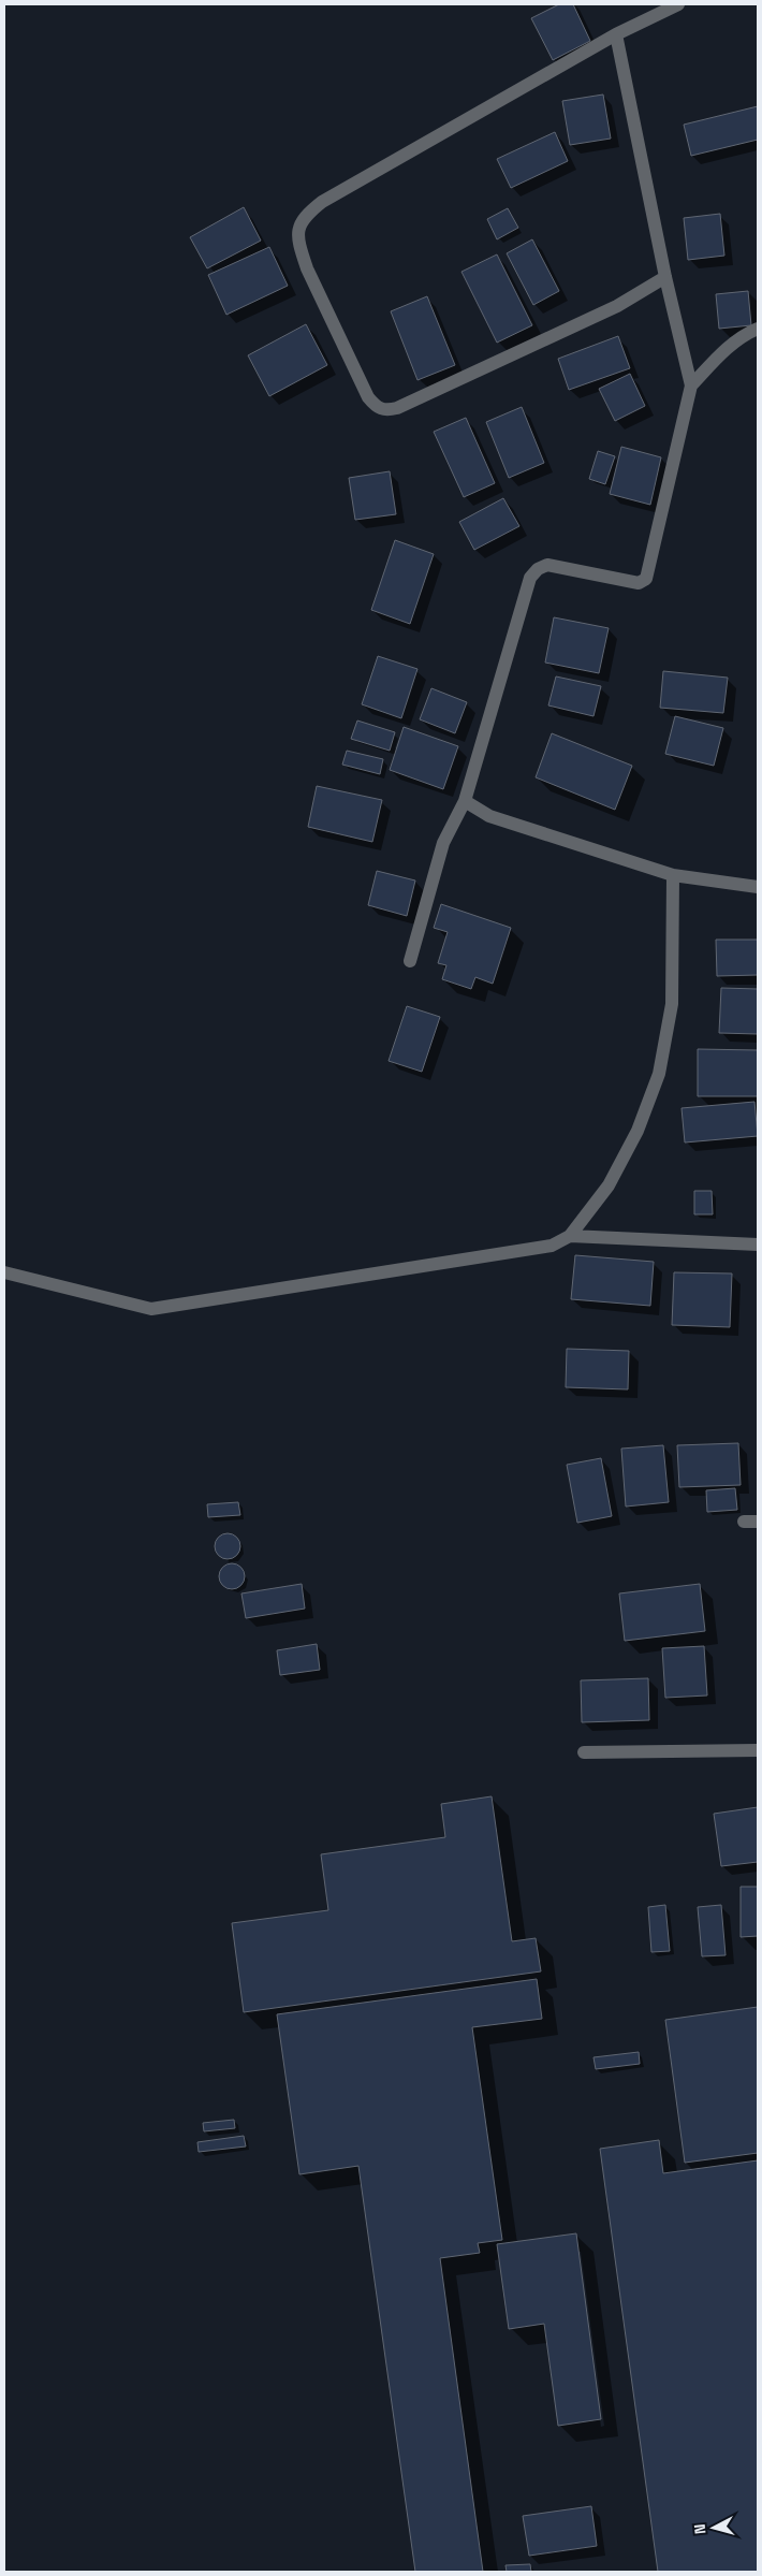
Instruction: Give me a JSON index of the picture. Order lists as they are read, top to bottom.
{
  "north": "left"
}
